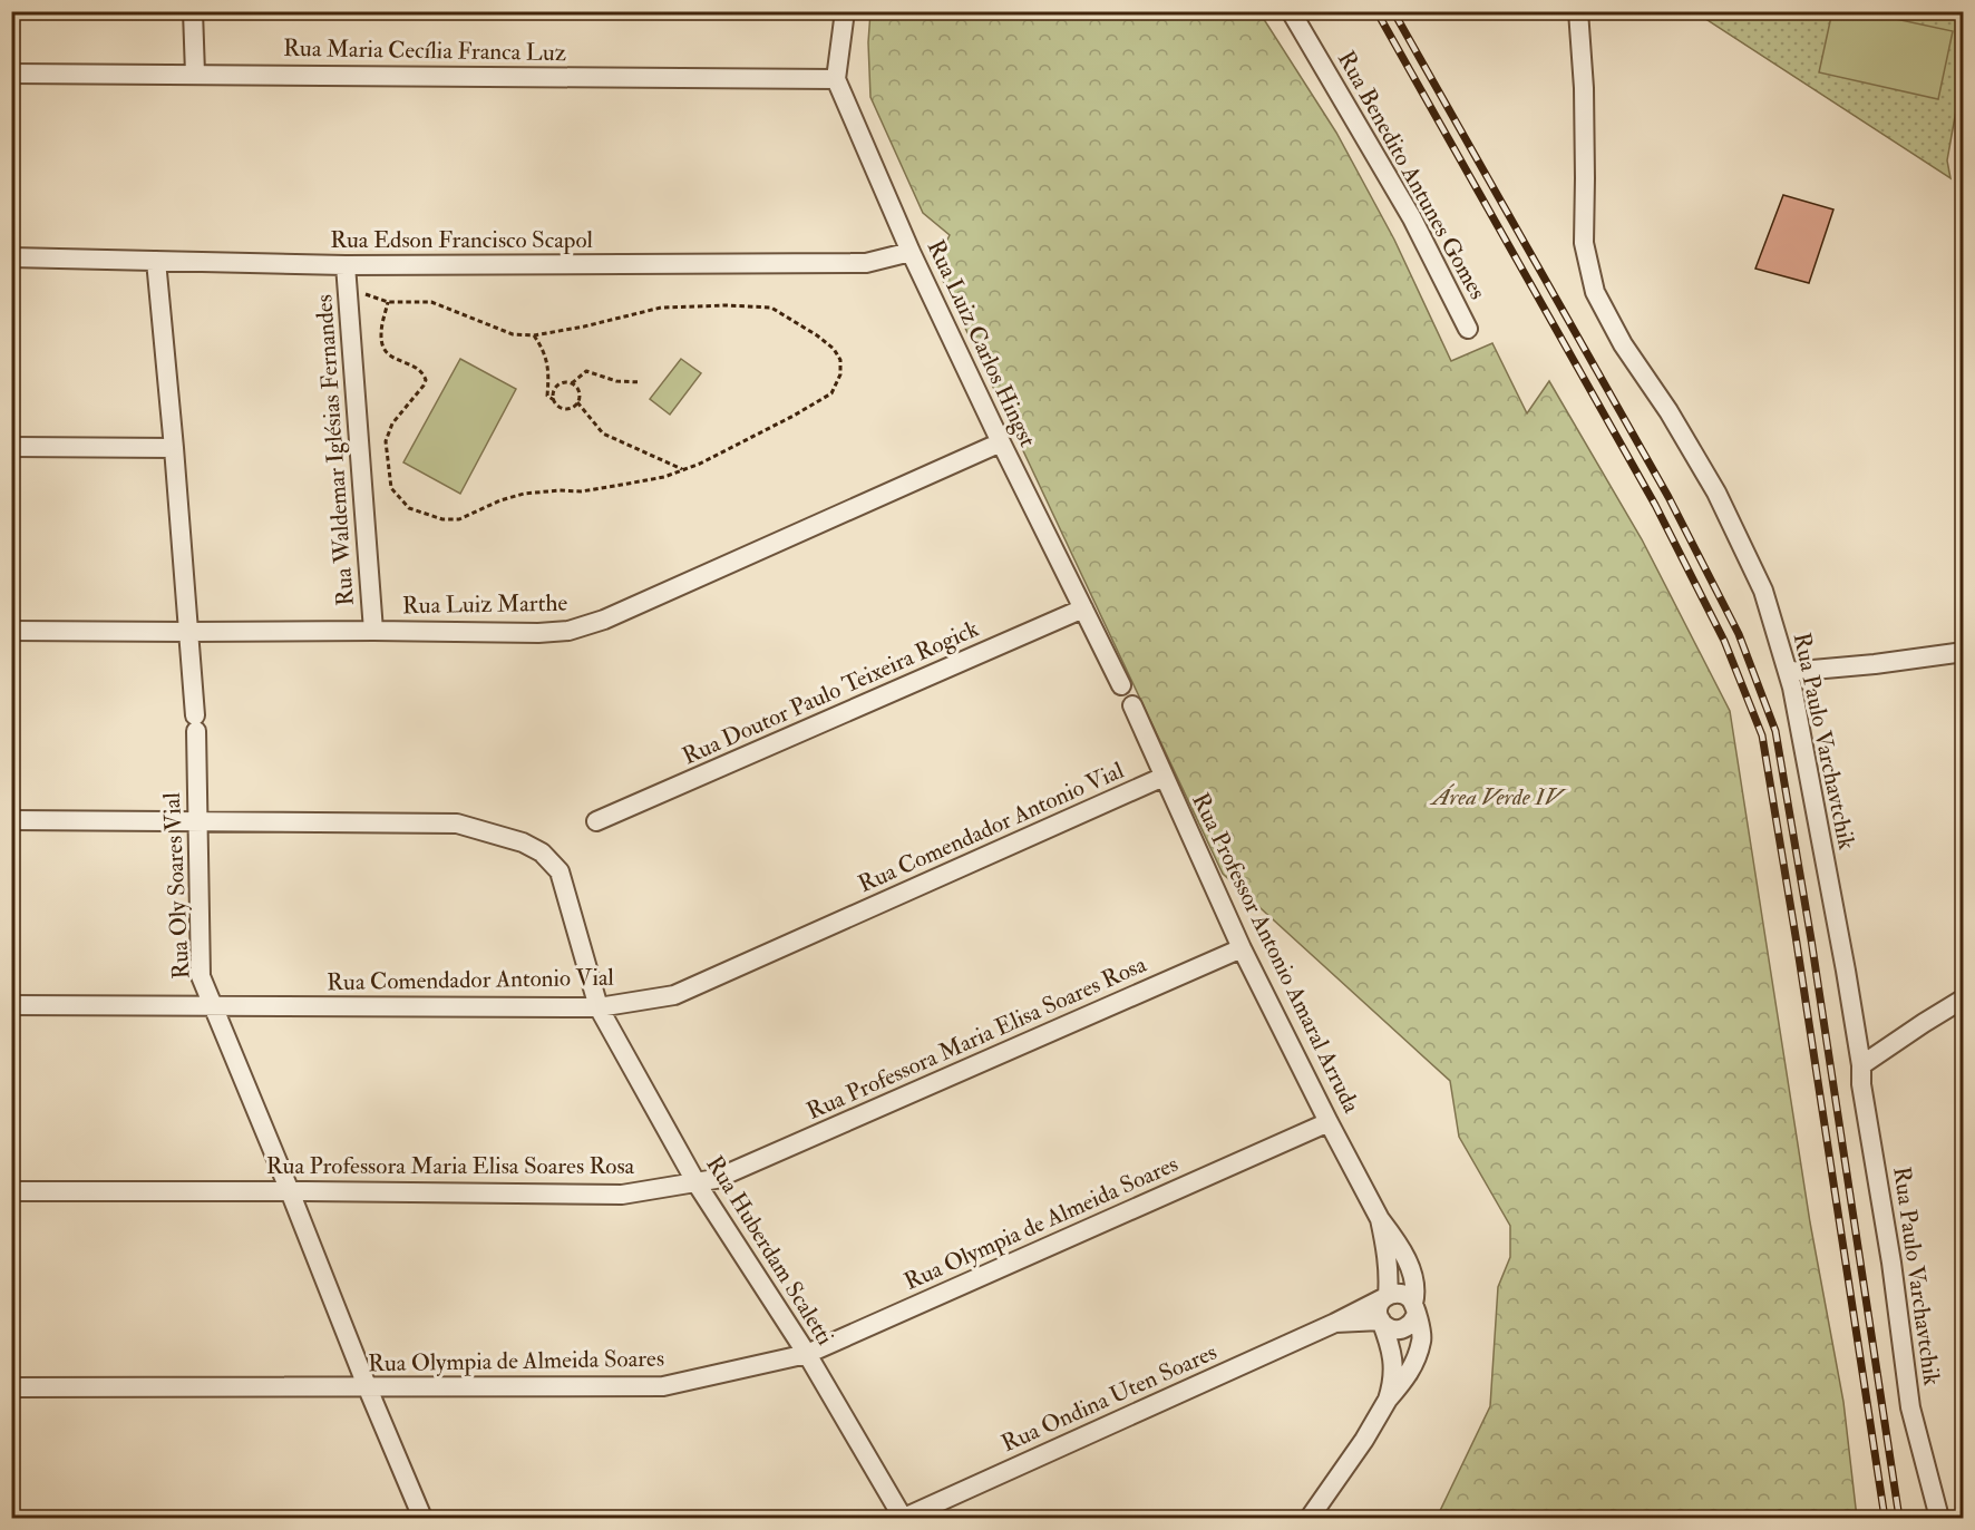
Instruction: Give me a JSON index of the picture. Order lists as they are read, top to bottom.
{
  "streets": {
    "street": [
      "Rua Maria Cecília Franca Luz",
      "Rua Benedito Antunes Gomes",
      "Rua Edson Francisco Scapol",
      "Rua Luiz Carlos Hingst",
      "Rua Waldemar Iglésias Fernandes",
      "Rua Luiz Marthe",
      "Rua Doutor Paulo Teixeira Rogick",
      "Rua Paulo Varchavtchik",
      "Rua Comendador Antonio Vial",
      "Rua Oly Soares Vial",
      "Rua Professor Antonio Amaral Arruda",
      "Rua Professora Maria Elisa Soares Rosa",
      "Rua Olympia de Almeida Soares",
      "Rua Huberdam Scaletti",
      "Rua Ondina Uten Soares"
    ]
  },
  "crossings": [
    ["Rua Maria Cecília Franca Luz", "Rua Luiz Carlos Hingst"],
    ["Rua Edson Francisco Scapol", "Rua Luiz Carlos Hingst"],
    ["Rua Edson Francisco Scapol", "Rua Waldemar Iglésias Fernandes"],
    ["Rua Edson Francisco Scapol", "Rua Oly Soares Vial"],
    ["Rua Luiz Carlos Hingst", "Rua Luiz Marthe"],
    ["Rua Luiz Carlos Hingst", "Rua Doutor Paulo Teixeira Rogick"],
    ["Rua Waldemar Iglésias Fernandes", "Rua Luiz Marthe"],
    ["Rua Luiz Marthe", "Rua Oly Soares Vial"],
    ["Rua Comendador Antonio Vial", "Rua Oly Soares Vial"],
    ["Rua Comendador Antonio Vial", "Rua Professor Antonio Amaral Arruda"],
    ["Rua Comendador Antonio Vial", "Rua Huberdam Scaletti"],
    ["Rua Oly Soares Vial", "Rua Professora Maria Elisa Soares Rosa"],
    ["Rua Oly Soares Vial", "Rua Olympia de Almeida Soares"],
    ["Rua Oly Soares Vial", "Rua Huberdam Scaletti"],
    ["Rua Professor Antonio Amaral Arruda", "Rua Professora Maria Elisa Soares Rosa"],
    ["Rua Professor Antonio Amaral Arruda", "Rua Olympia de Almeida Soares"],
    ["Rua Professora Maria Elisa Soares Rosa", "Rua Huberdam Scaletti"],
    ["Rua Olympia de Almeida Soares", "Rua Huberdam Scaletti"],
    ["Rua Huberdam Scaletti", "Rua Ondina Uten Soares"]
  ],
  "parks": ["Área Verde IV"]
}
